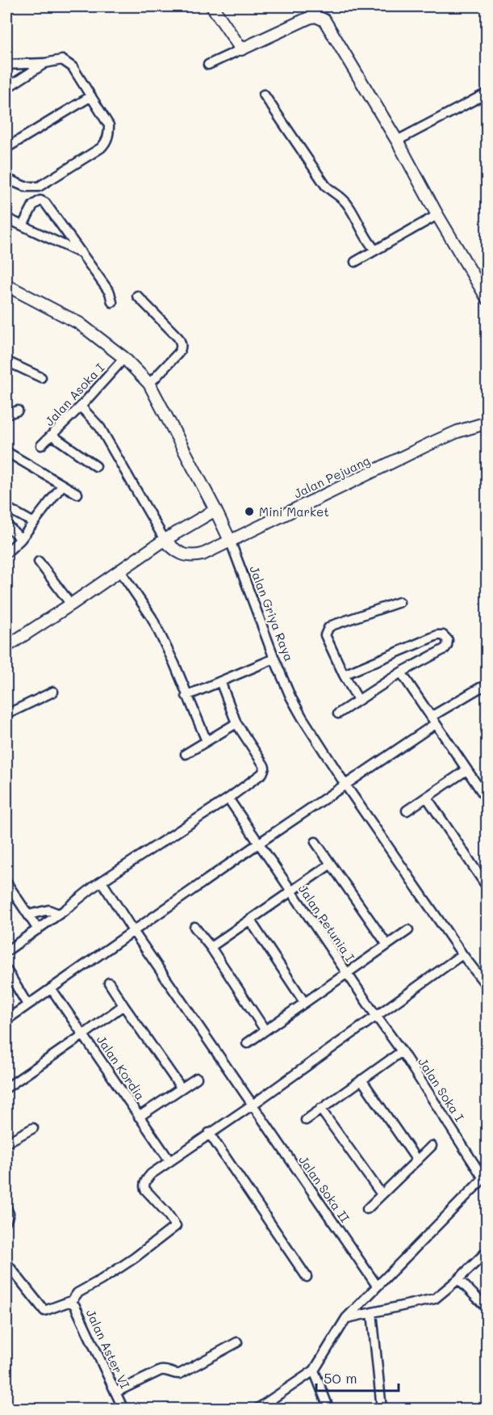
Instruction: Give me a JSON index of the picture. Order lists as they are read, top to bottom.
{
  "streets": {
    "street": [
      "Jalan Asoka I",
      "Jalan Pejuang",
      "Jalan Griya Raya",
      "Jalan Petunia I",
      "Jalan Kordia",
      "Jalan Soka I",
      "Jalan Soka II",
      "Jalan Aster VI"
    ]
  },
  "crossings": [
    ["Jalan Asoka I", "Jalan Griya Raya"],
    ["Jalan Pejuang", "Jalan Griya Raya"],
    ["Jalan Petunia I", "Jalan Soka I"]
  ],
  "places": ["Mini Market"],
  "scale_bar": "50 m"
}
